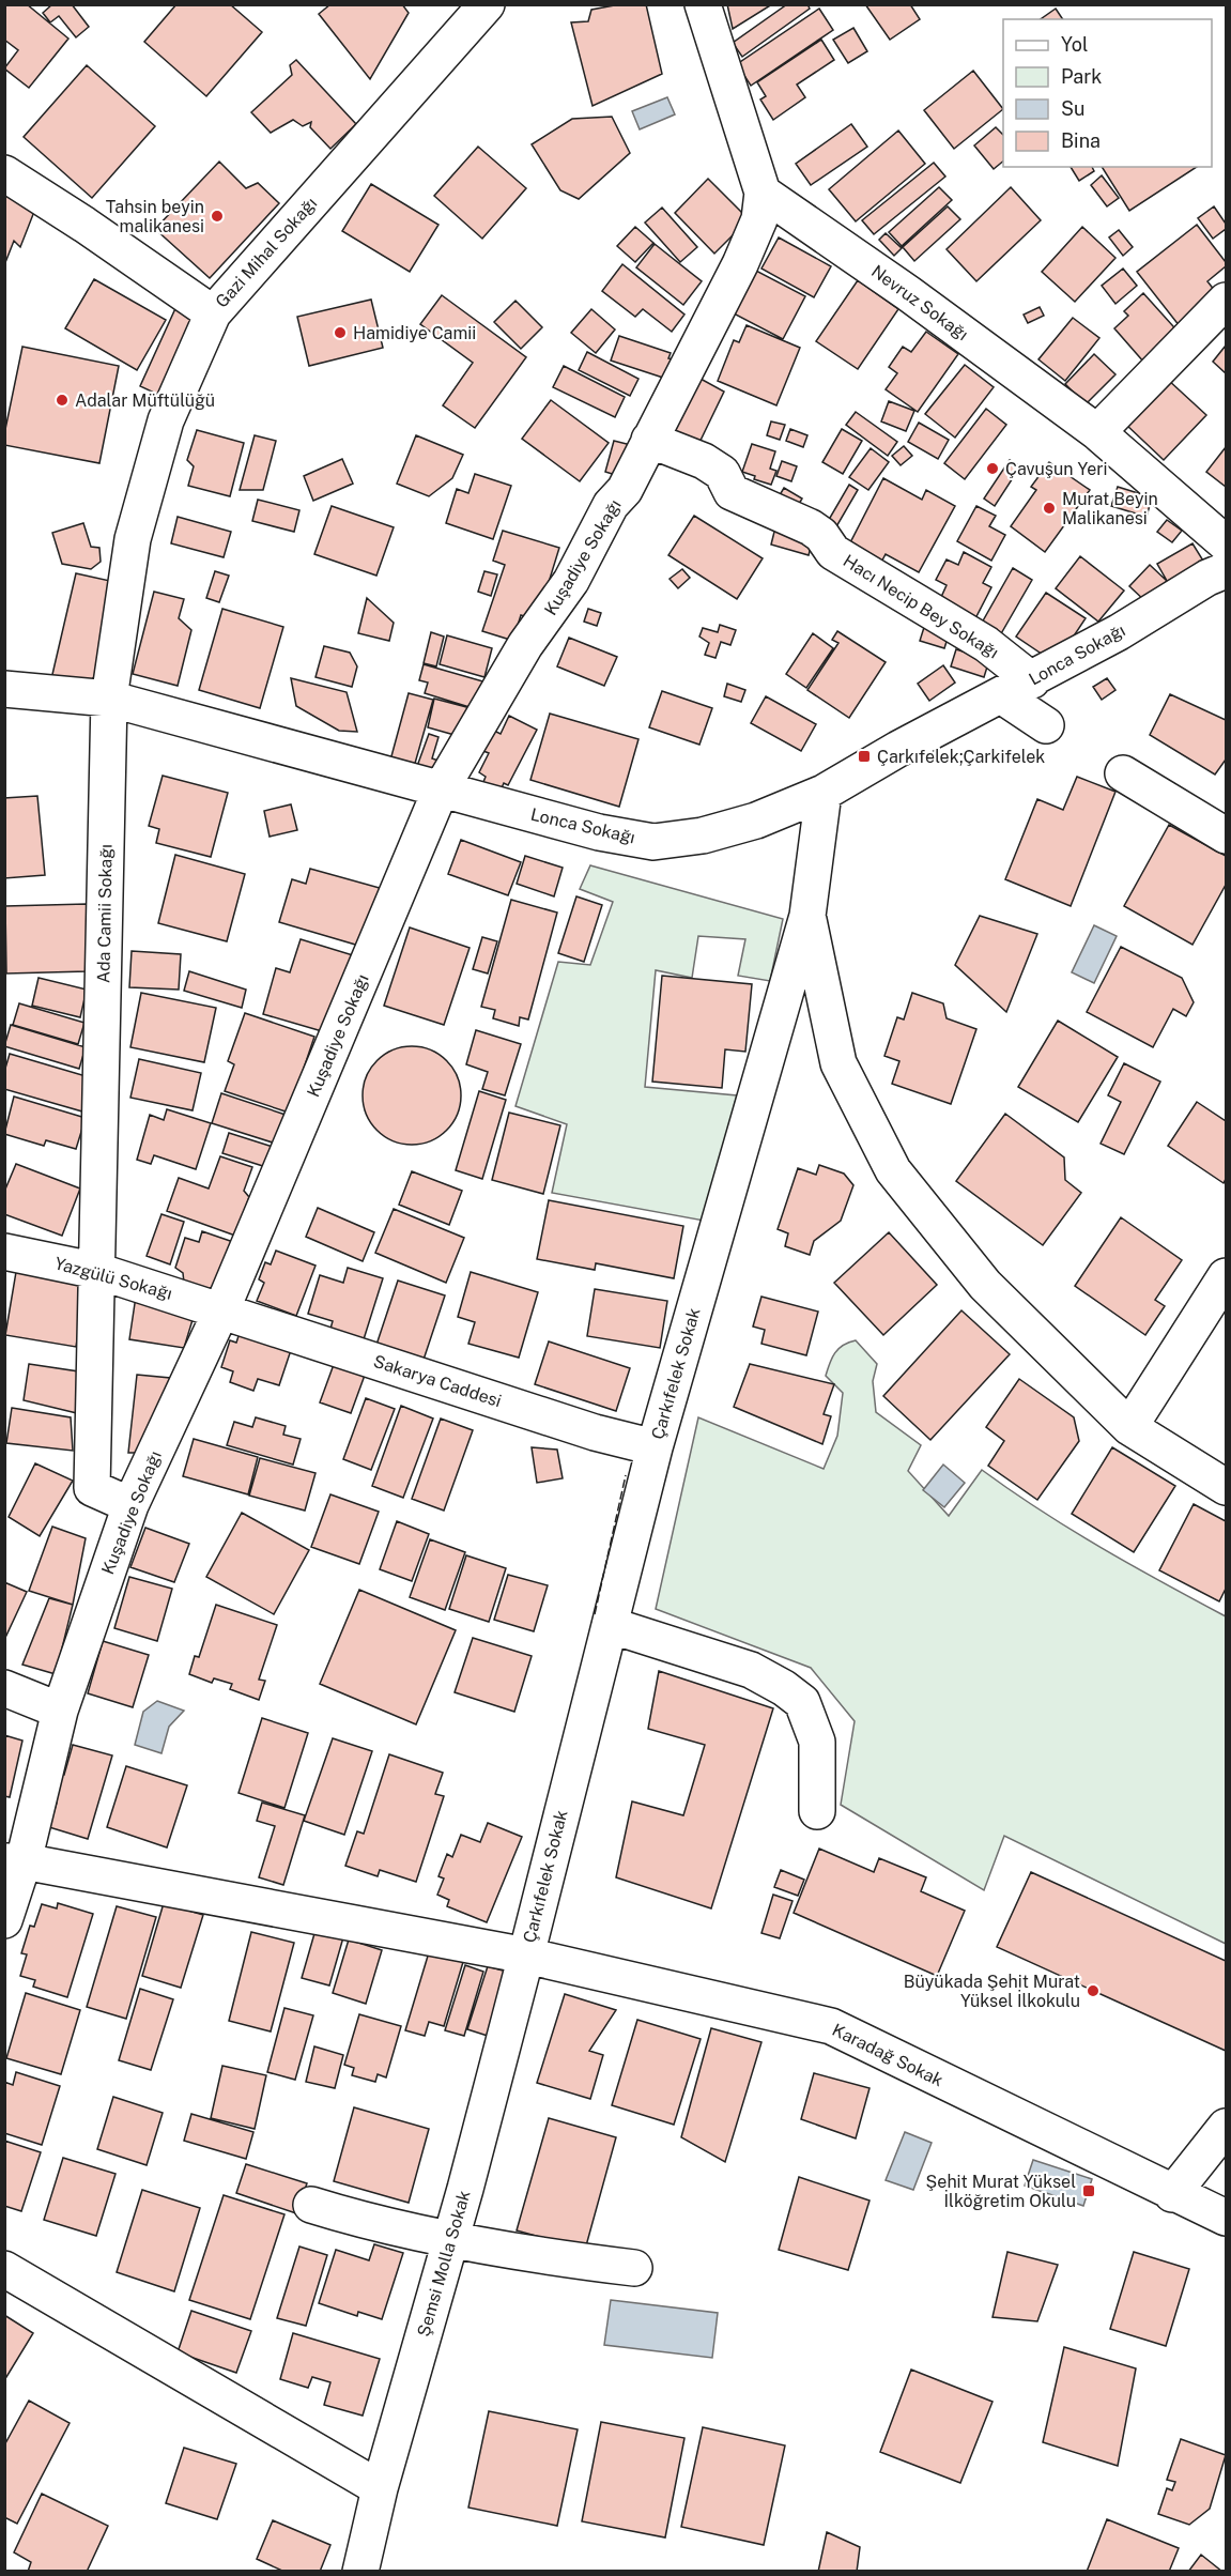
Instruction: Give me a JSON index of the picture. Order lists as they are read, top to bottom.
{
  "streets": {
    "street": [
      "Gazi Mihal Sokağı",
      "Nevruz Sokağı",
      "Kuşadiye Sokağı",
      "Hacı Necip Bey Sokağı",
      "Lonca Sokağı",
      "Ada Camii Sokağı",
      "Yazgülü Sokağı",
      "Çarkıfelek Sokak",
      "Sakarya Caddesi",
      "Karadağ Sokak",
      "Şemsi Molla Sokak"
    ]
  },
  "crossings": [
    ["Gazi Mihal Sokağı", "Ada Camii Sokağı"],
    ["Nevruz Sokağı", "Kuşadiye Sokağı"],
    ["Kuşadiye Sokağı", "Hacı Necip Bey Sokağı"],
    ["Kuşadiye Sokağı", "Lonca Sokağı"],
    ["Kuşadiye Sokağı", "Ada Camii Sokağı"],
    ["Kuşadiye Sokağı", "Yazgülü Sokağı"],
    ["Kuşadiye Sokağı", "Sakarya Caddesi"],
    ["Kuşadiye Sokağı", "Karadağ Sokak"],
    ["Hacı Necip Bey Sokağı", "Lonca Sokağı"],
    ["Lonca Sokağı", "Ada Camii Sokağı"],
    ["Lonca Sokağı", "Çarkıfelek Sokak"],
    ["Ada Camii Sokağı", "Yazgülü Sokağı"],
    ["Yazgülü Sokağı", "Sakarya Caddesi"],
    ["Çarkıfelek Sokak", "Sakarya Caddesi"],
    ["Çarkıfelek Sokak", "Karadağ Sokak"],
    ["Çarkıfelek Sokak", "Şemsi Molla Sokak"],
    ["Karadağ Sokak", "Şemsi Molla Sokak"]
  ],
  "places": {
    "other": [
      "Tahsin beyin malikanesi",
      "Hamidiye Camii",
      "Adalar Müftülüğü",
      "Çavuşun Yeri",
      "Murat Beyin Malikanesi",
      "Büyükada Şehit Murat Yüksel İlkokulu"
    ],
    "transit": ["Çarkıfelek;Çarkifelek", "Şehit Murat Yüksel İlköğretim Okulu"]
  },
  "legend": [
    "Yol",
    "Park",
    "Su",
    "Bina"
  ]
}
